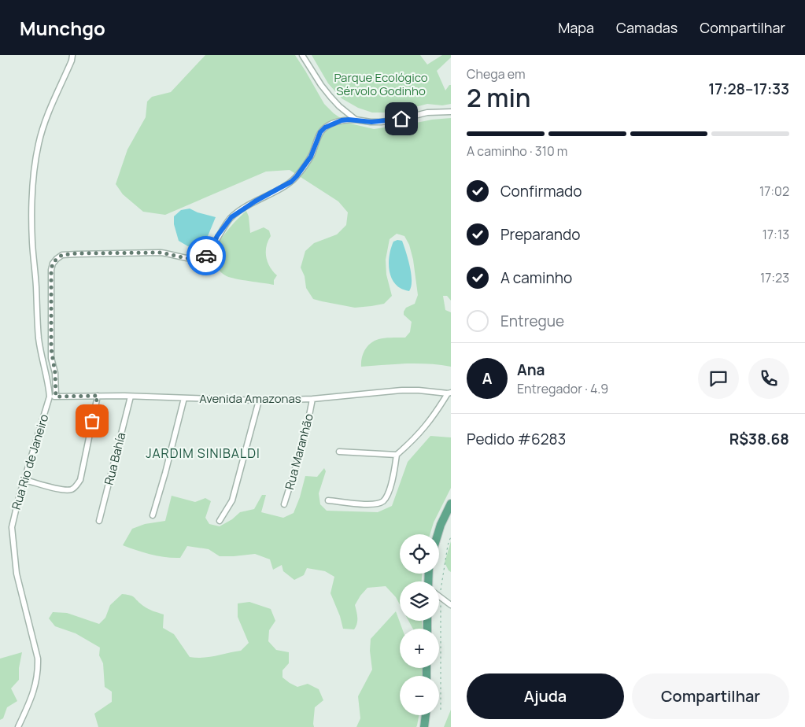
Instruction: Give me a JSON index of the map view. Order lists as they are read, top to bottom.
{
  "streets": {
    "street": [
      "Avenida Amazonas",
      "Rua Maranhão",
      "Rua Bahía",
      "Rua Rio de Janeiro"
    ]
  },
  "crossings": [
    ["Avenida Amazonas", "Rua Maranhão"],
    ["Avenida Amazonas", "Rua Bahía"],
    ["Avenida Amazonas", "Rua Rio de Janeiro"]
  ],
  "districts": ["JARDIM SINIBALDI"],
  "parks": ["Parque Ecológico Sérvolo Godinho"],
  "page": {
    "header": "Munchgo",
    "nav": ["Mapa", "Camadas", "Compartilhar"],
    "heading": ["2 min", "Chega em", "17:28–17:33"],
    "panel": [
      "Ana",
      "Entregador · 4.9",
      "Pedido #6283",
      "R$38.68"
    ],
    "bar": "A caminho · 310 m",
    "list": [
      ["Confirmado", "17:02"],
      ["Preparando", "17:13"],
      ["A caminho", "17:23"],
      "Entregue"
    ],
    "round": "A",
    "map_buttons": ["+", "−"],
    "buttons": ["Ajuda", "Compartilhar"]
  }
}
